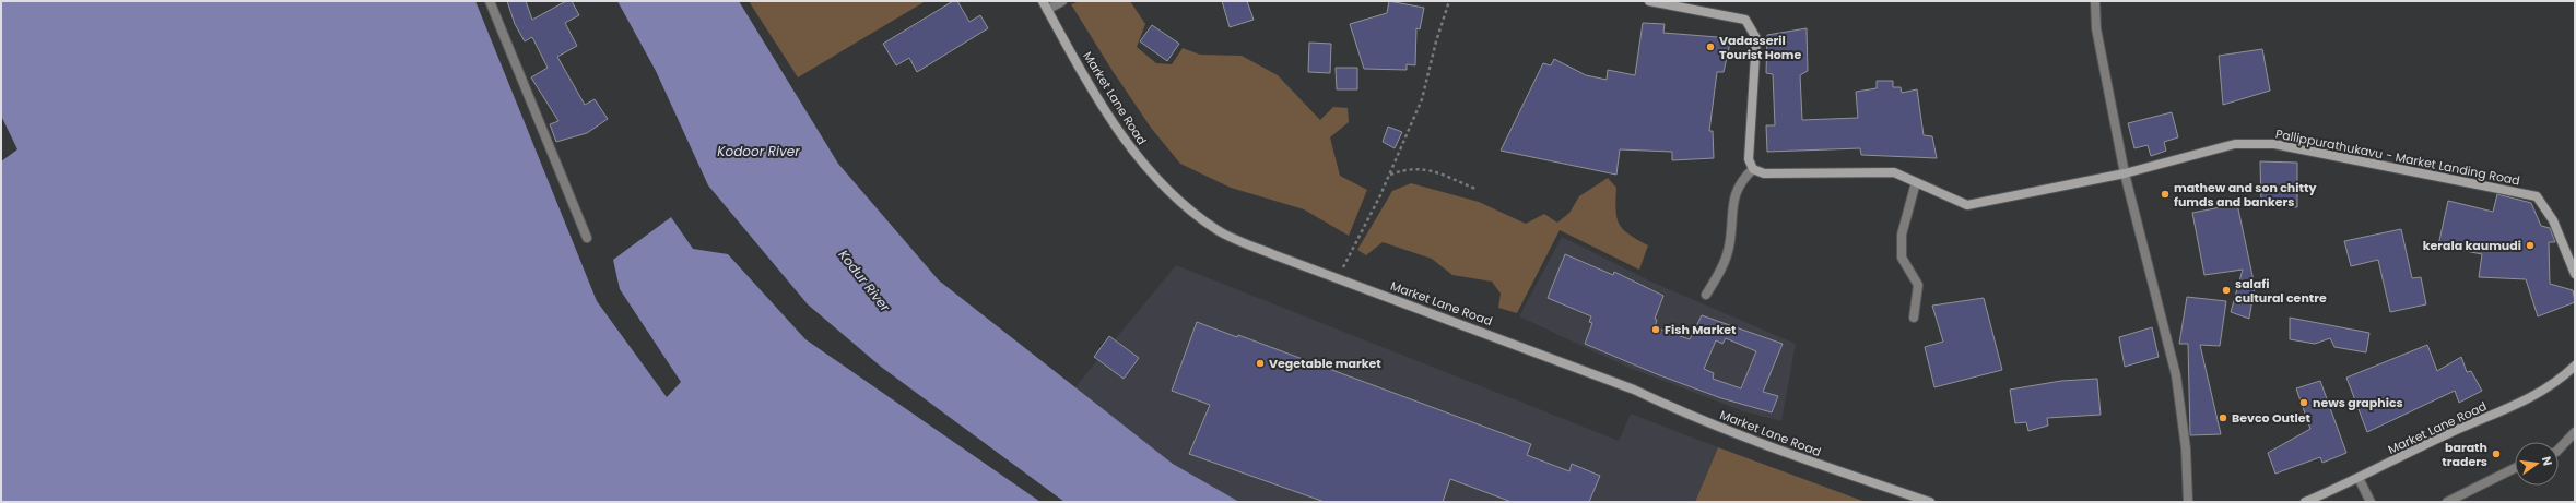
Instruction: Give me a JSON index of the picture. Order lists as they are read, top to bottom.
{
  "streets": {
    "main road": ["Market Lane Road", "Pallippurathukavu - Market Landing Road"]
  },
  "water": ["Kodoor River", "Kodur River"],
  "places": [
    "Vadasseril Tourist Home",
    "mathew and son chitty fumds and bankers",
    "kerala kaumudi",
    "salafi cultural centre",
    "Fish Market",
    "Vegetable market",
    "news graphics",
    "Bevco Outlet",
    "barath traders"
  ],
  "north": "right"
}
